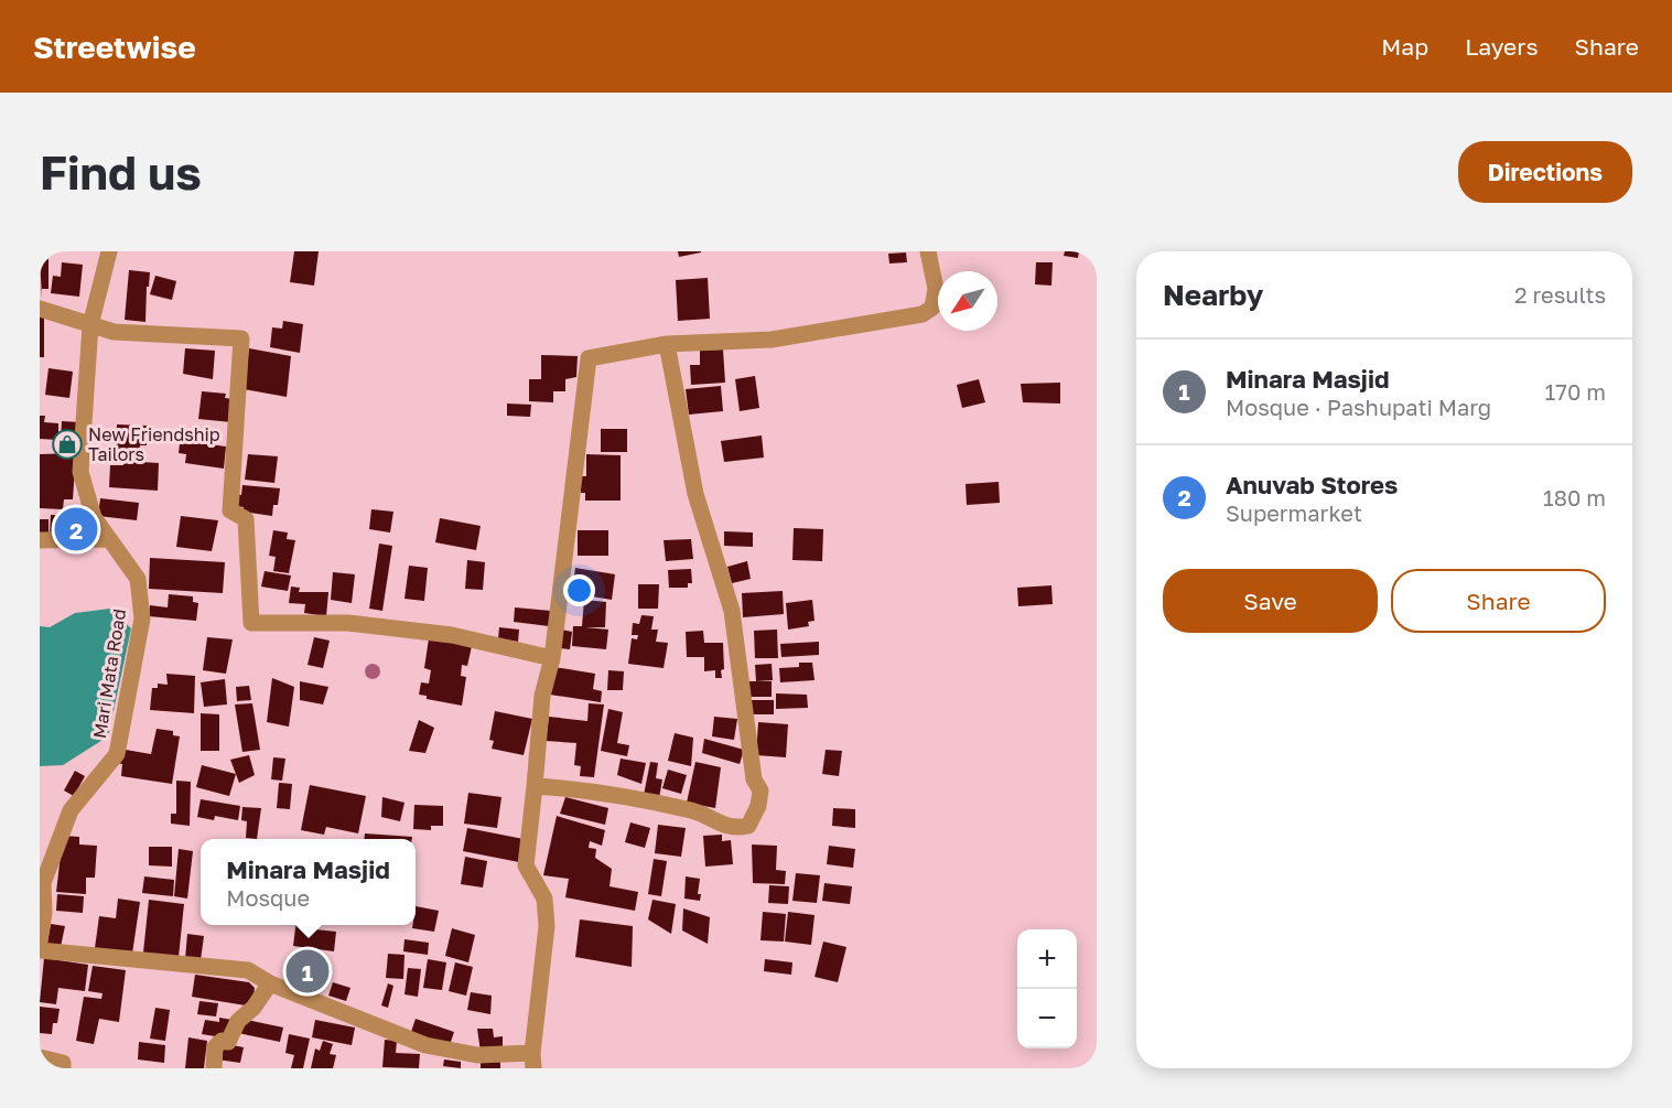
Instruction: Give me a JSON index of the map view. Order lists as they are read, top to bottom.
{
  "streets": {
    "street": ["Mari Mata Road"]
  },
  "places": {
    "shop": ["New Friendship Tailors"]
  },
  "north": "bottom left",
  "page": {
    "header": "Streetwise",
    "nav": ["Map", "Layers", "Share"],
    "buttons": [
      "Directions",
      ["Save", "Share"]
    ],
    "title": "Find us",
    "heading": ["Nearby", "2 results"],
    "list": [
      {
        "mark": "1",
        "name": "Minara Masjid",
        "note": "Mosque · Pashupati Marg",
        "value": "170 m"
      },
      {
        "mark": "2",
        "name": "Anuvab Stores",
        "note": "Supermarket",
        "value": "180 m"
      }
    ],
    "pins": ["2", "1"],
    "popup": ["Minara Masjid", "Mosque"],
    "map_buttons": ["+", "−"]
  }
}
